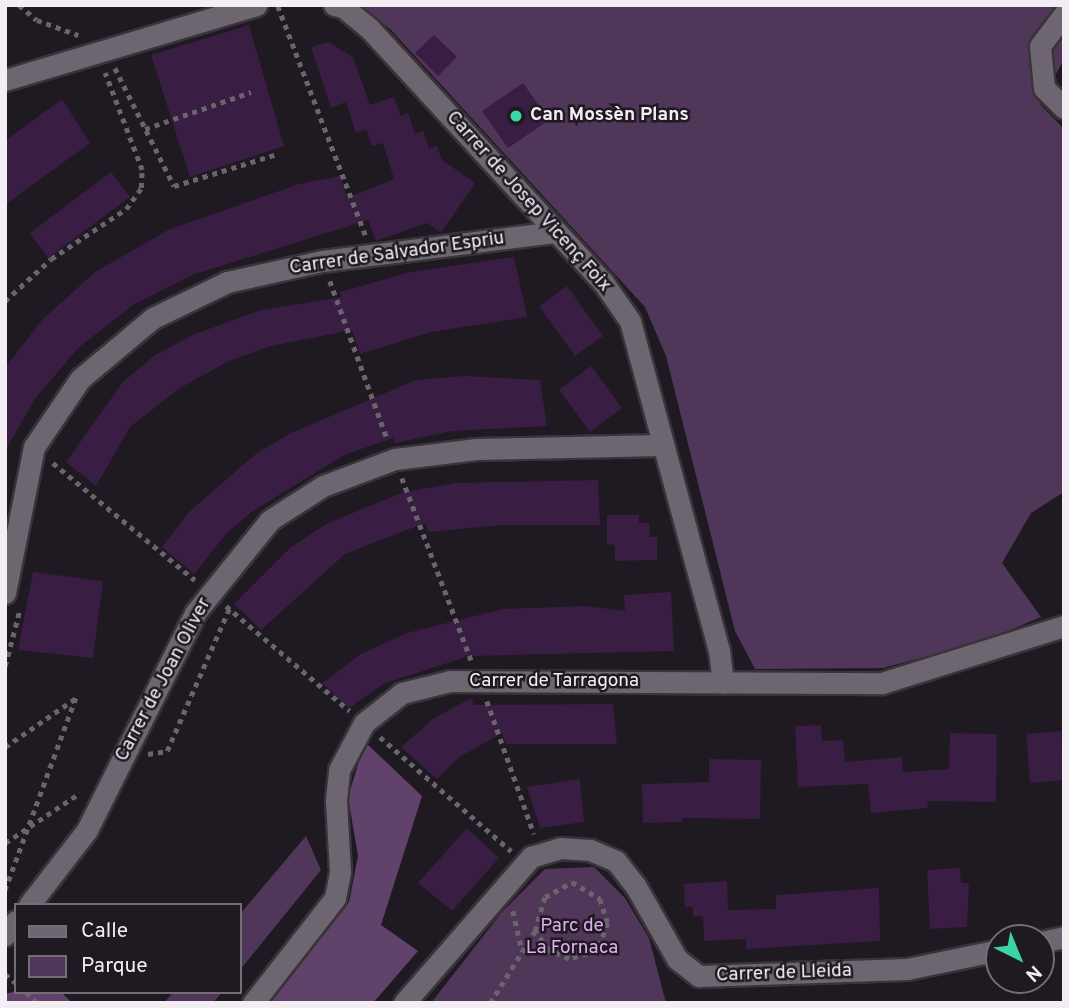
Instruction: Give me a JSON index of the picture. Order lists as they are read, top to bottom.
{
  "streets": {
    "street": [
      "Carrer de Josep Vicenç Foix",
      "Carrer de Salvador Espriu",
      "Carrer de Joan Oliver",
      "Carrer de Tarragona",
      "Carrer de Lleida"
    ]
  },
  "crossings": [
    ["Carrer de Josep Vicenç Foix", "Carrer de Salvador Espriu"],
    ["Carrer de Josep Vicenç Foix", "Carrer de Joan Oliver"],
    ["Carrer de Josep Vicenç Foix", "Carrer de Tarragona"]
  ],
  "parks": ["Parc de La Fornaca"],
  "places": ["Can Mossèn Plans"],
  "legend": ["Calle", "Parque"],
  "north": "bottom right"
}
